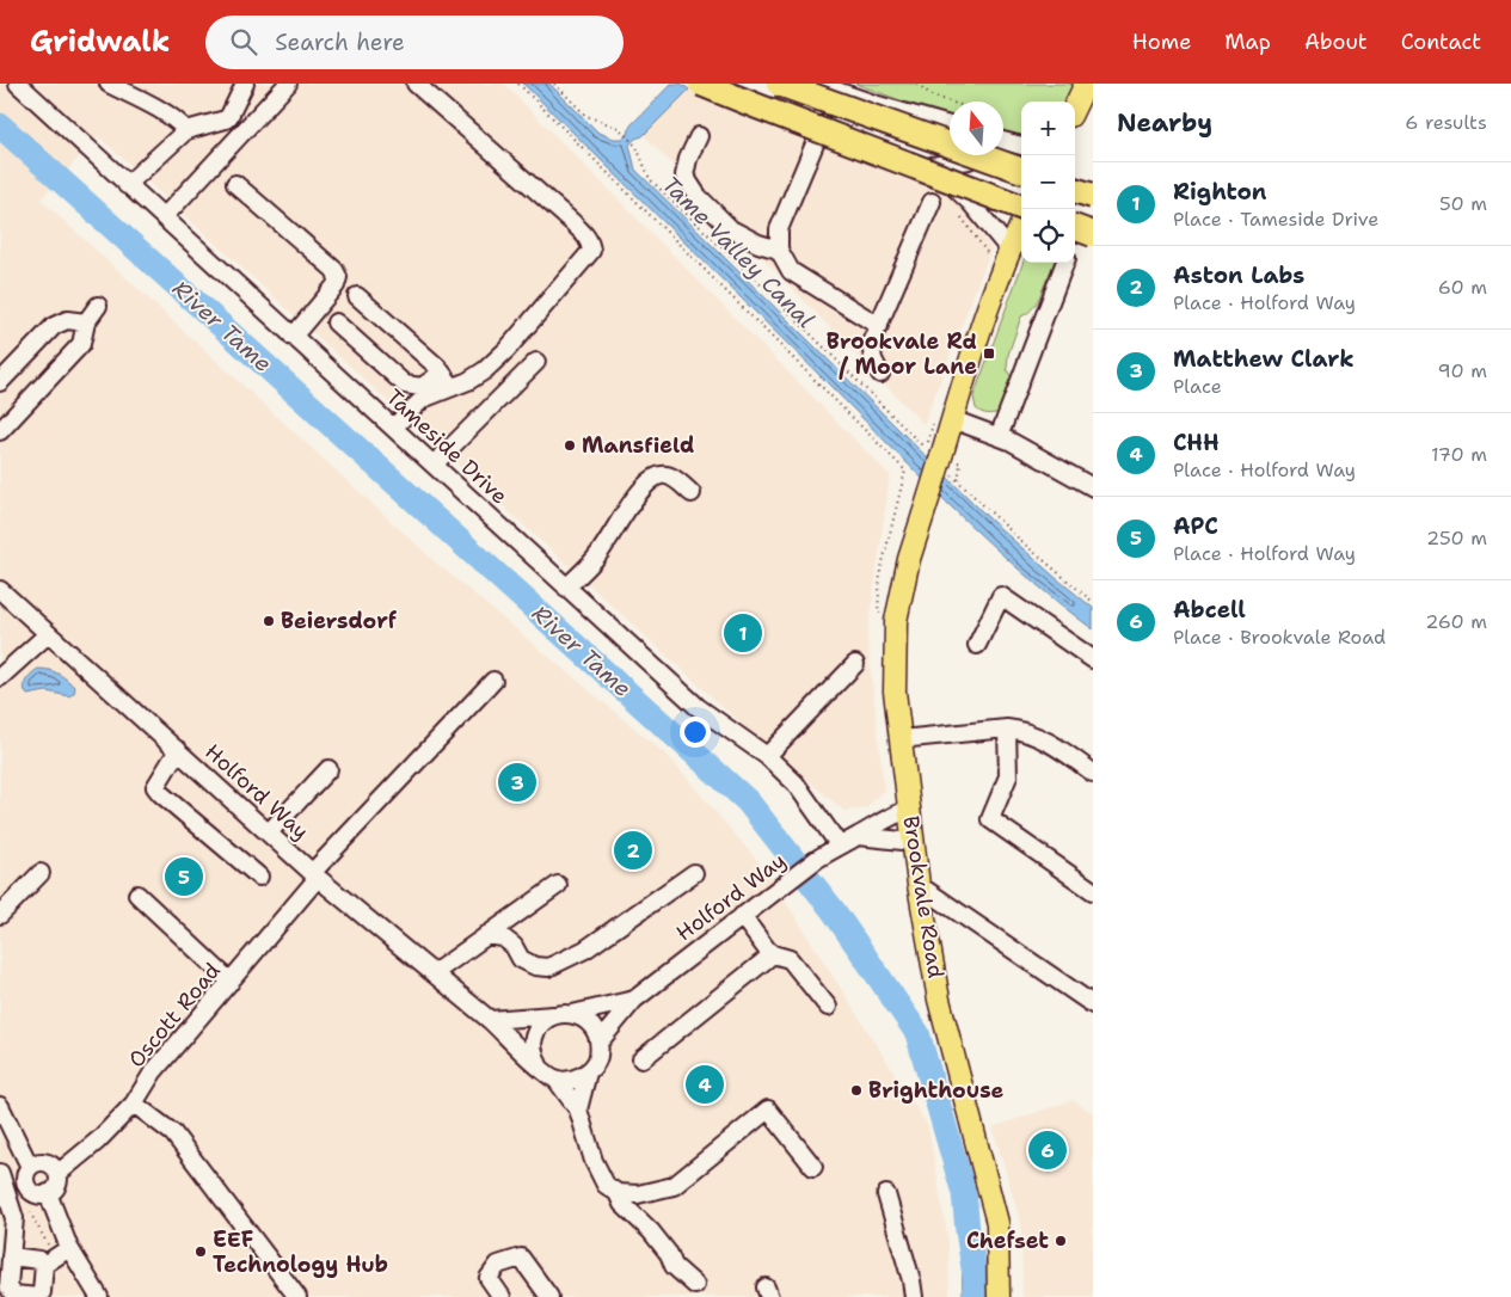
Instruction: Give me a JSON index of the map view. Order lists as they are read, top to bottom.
{
  "streets": {
    "main road": ["Brookvale Road"],
    "street": ["Tameside Drive", "Holford Way", "Oscott Road"]
  },
  "crossings": [
    ["Tameside Drive", "Holford Way"],
    ["Holford Way", "Brookvale Road"],
    ["Holford Way", "Oscott Road"]
  ],
  "water": ["Tame Valley Canal", "River Tame"],
  "places": {
    "transit": ["Brookvale Rd / Moor Lane"],
    "other": [
      "Mansfield",
      "Beiersdorf",
      "Brighthouse",
      "Chefset",
      "EEF Technology Hub"
    ]
  },
  "north": "top",
  "page": {
    "header": "Gridwalk",
    "search": "Search here",
    "nav": [
      "Home",
      "Map",
      "About",
      "Contact"
    ],
    "heading": ["Nearby", "6 results"],
    "map_buttons": ["+", "−"],
    "list": [
      {
        "mark": "1",
        "name": "Righton",
        "note": "Place · Tameside Drive",
        "value": "50 m"
      },
      {
        "mark": "2",
        "name": "Aston Labs",
        "note": "Place · Holford Way",
        "value": "60 m"
      },
      {
        "mark": "3",
        "name": "Matthew Clark",
        "note": "Place",
        "value": "90 m"
      },
      {
        "mark": "4",
        "name": "CHH",
        "note": "Place · Holford Way",
        "value": "170 m"
      },
      {
        "mark": "5",
        "name": "APC",
        "note": "Place · Holford Way",
        "value": "250 m"
      },
      {
        "mark": "6",
        "name": "Abcell",
        "note": "Place · Brookvale Road",
        "value": "260 m"
      }
    ],
    "pins": [
      "1",
      "3",
      "2",
      "5",
      "4",
      "6"
    ]
  }
}
